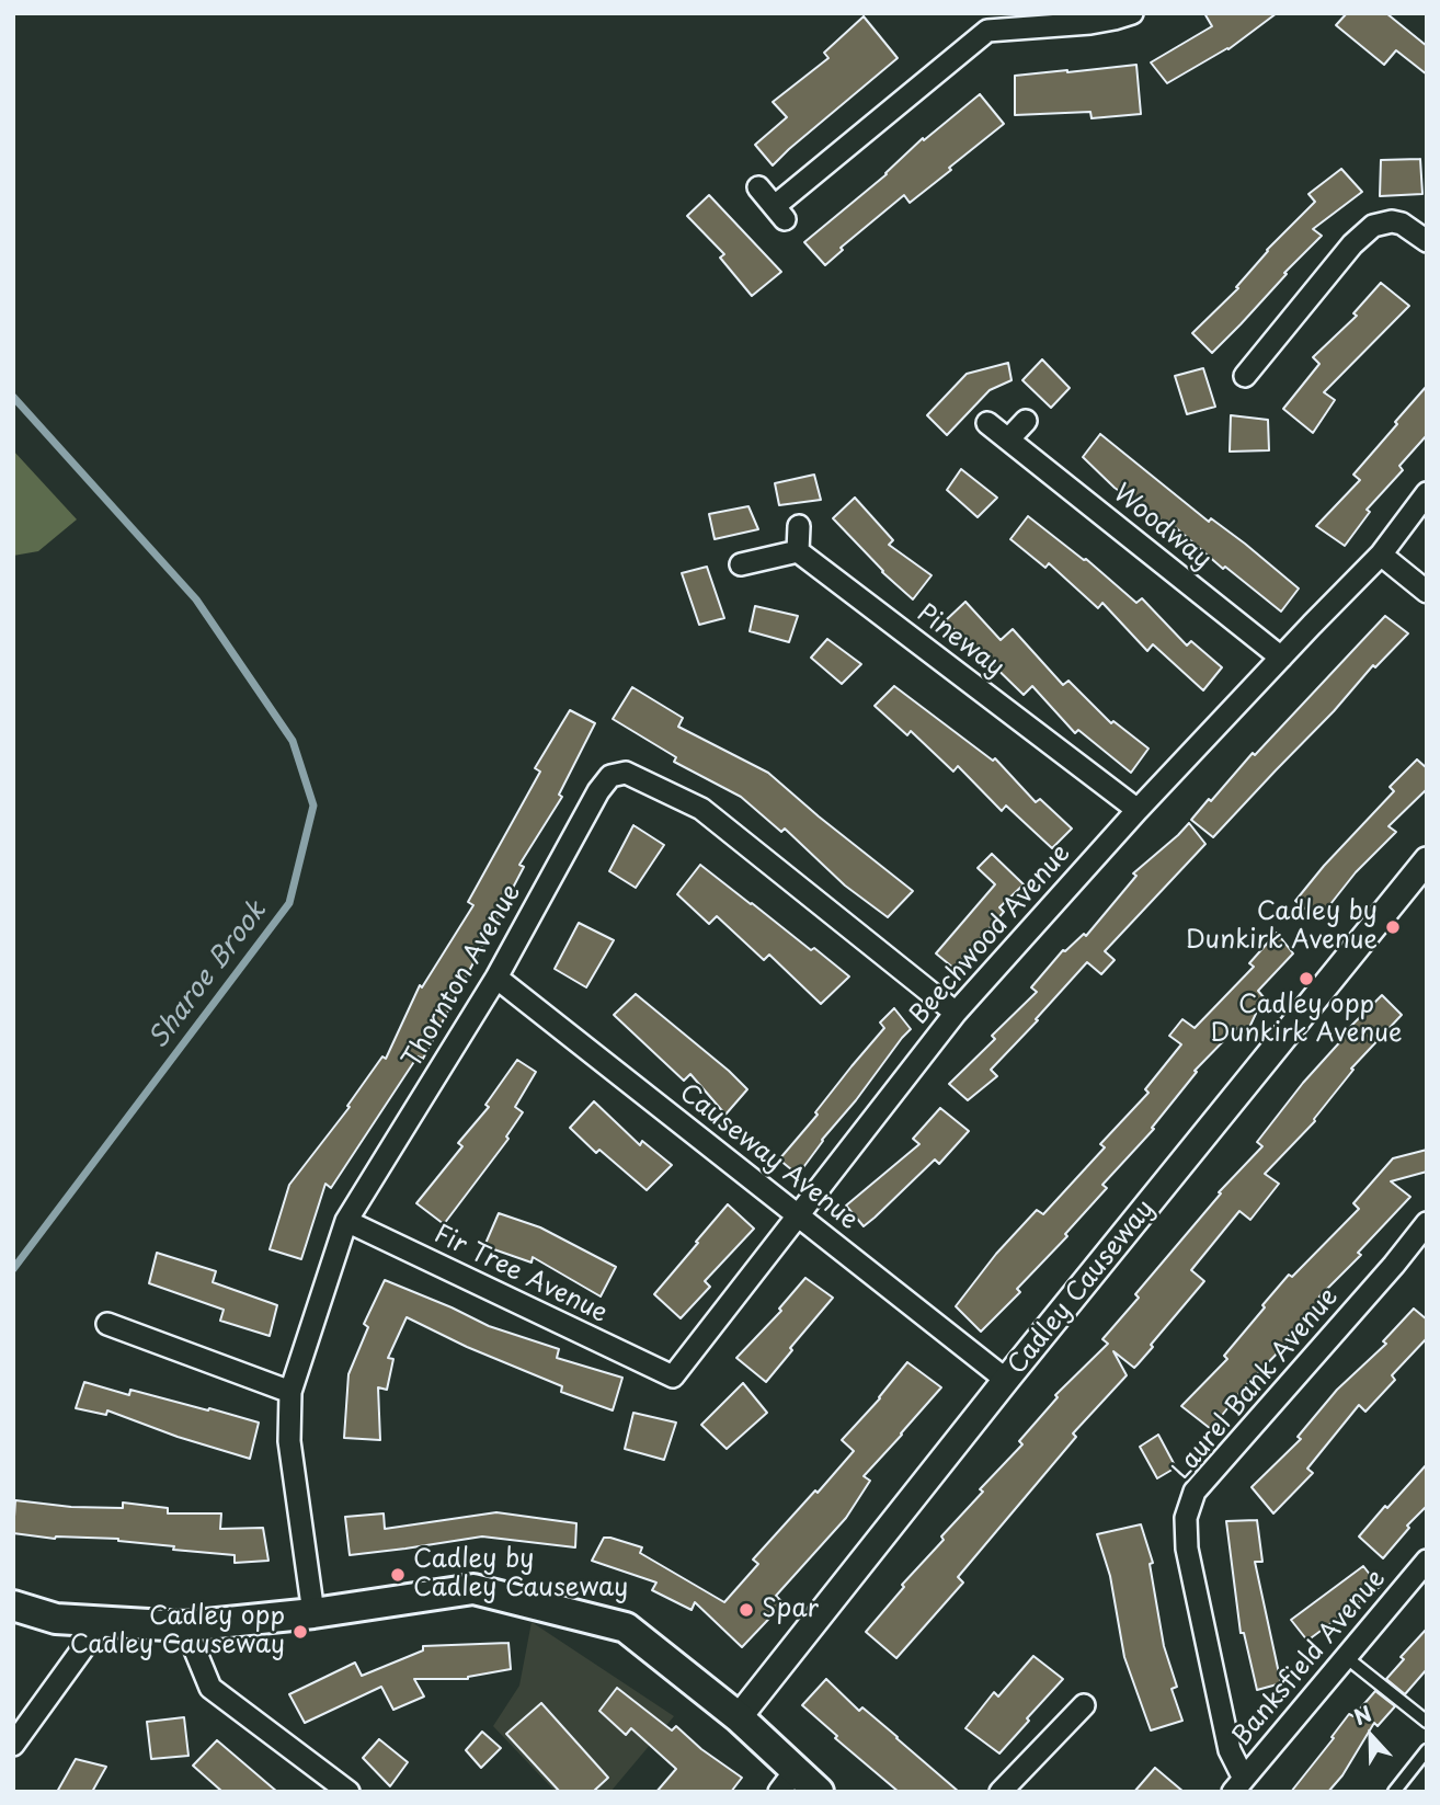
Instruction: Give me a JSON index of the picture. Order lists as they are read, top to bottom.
{
  "streets": {
    "street": [
      "Woodway",
      "Pineway",
      "Beechwood Avenue",
      "Thornton Avenue",
      "Causeway Avenue",
      "Fir Tree Avenue",
      "Cadley Causeway",
      "Laurel Bank Avenue",
      "Banksfield Avenue"
    ]
  },
  "crossings": [
    ["Woodway", "Beechwood Avenue"],
    ["Pineway", "Beechwood Avenue"],
    ["Beechwood Avenue", "Thornton Avenue"],
    ["Beechwood Avenue", "Causeway Avenue"],
    ["Beechwood Avenue", "Fir Tree Avenue"],
    ["Thornton Avenue", "Causeway Avenue"],
    ["Thornton Avenue", "Fir Tree Avenue"],
    ["Causeway Avenue", "Cadley Causeway"],
    ["Laurel Bank Avenue", "Banksfield Avenue"]
  ],
  "water": ["Sharoe Brook"],
  "places": [
    "Cadley by Dunkirk Avenue",
    "Cadley opp Dunkirk Avenue",
    "Cadley by Cadley Causeway",
    "Spar",
    "Cadley opp Cadley Causeway"
  ],
  "north": "top"
}
